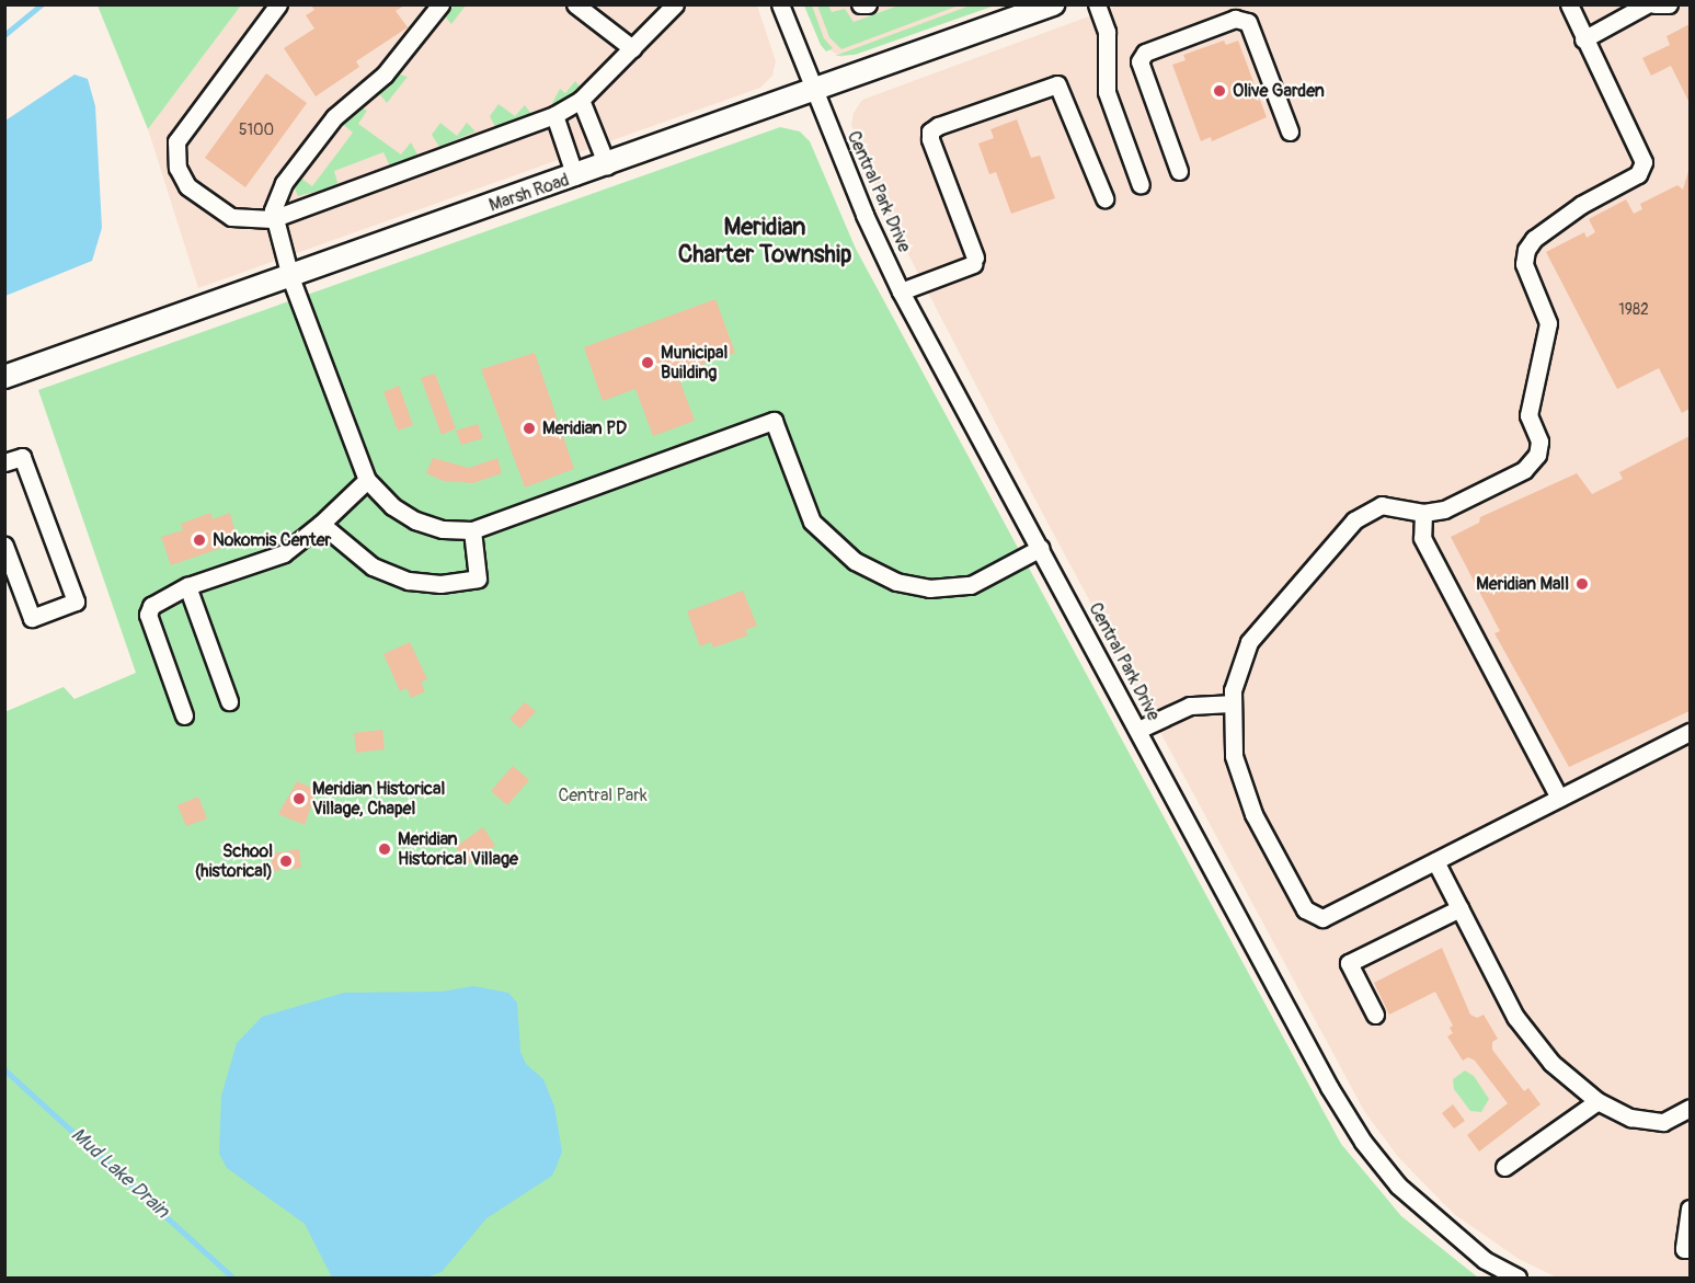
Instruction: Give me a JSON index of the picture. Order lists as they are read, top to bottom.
{
  "streets": {
    "main road": ["Marsh Road"],
    "street": ["Central Park Drive"]
  },
  "crossings": [
    ["Central Park Drive", "Marsh Road"]
  ],
  "districts": ["Meridian Charter Township"],
  "water": ["Mud Lake Drain"],
  "parks": ["Central Park"],
  "places": [
    "Olive Garden",
    "Municipal Building",
    "Meridian PD",
    "Nokomis Center",
    "Meridian Mall",
    "Meridian Historical Village, Chapel",
    "Meridian Historical Village",
    "School (historical)"
  ],
  "house_numbers": ["5100", "1982"]
}
